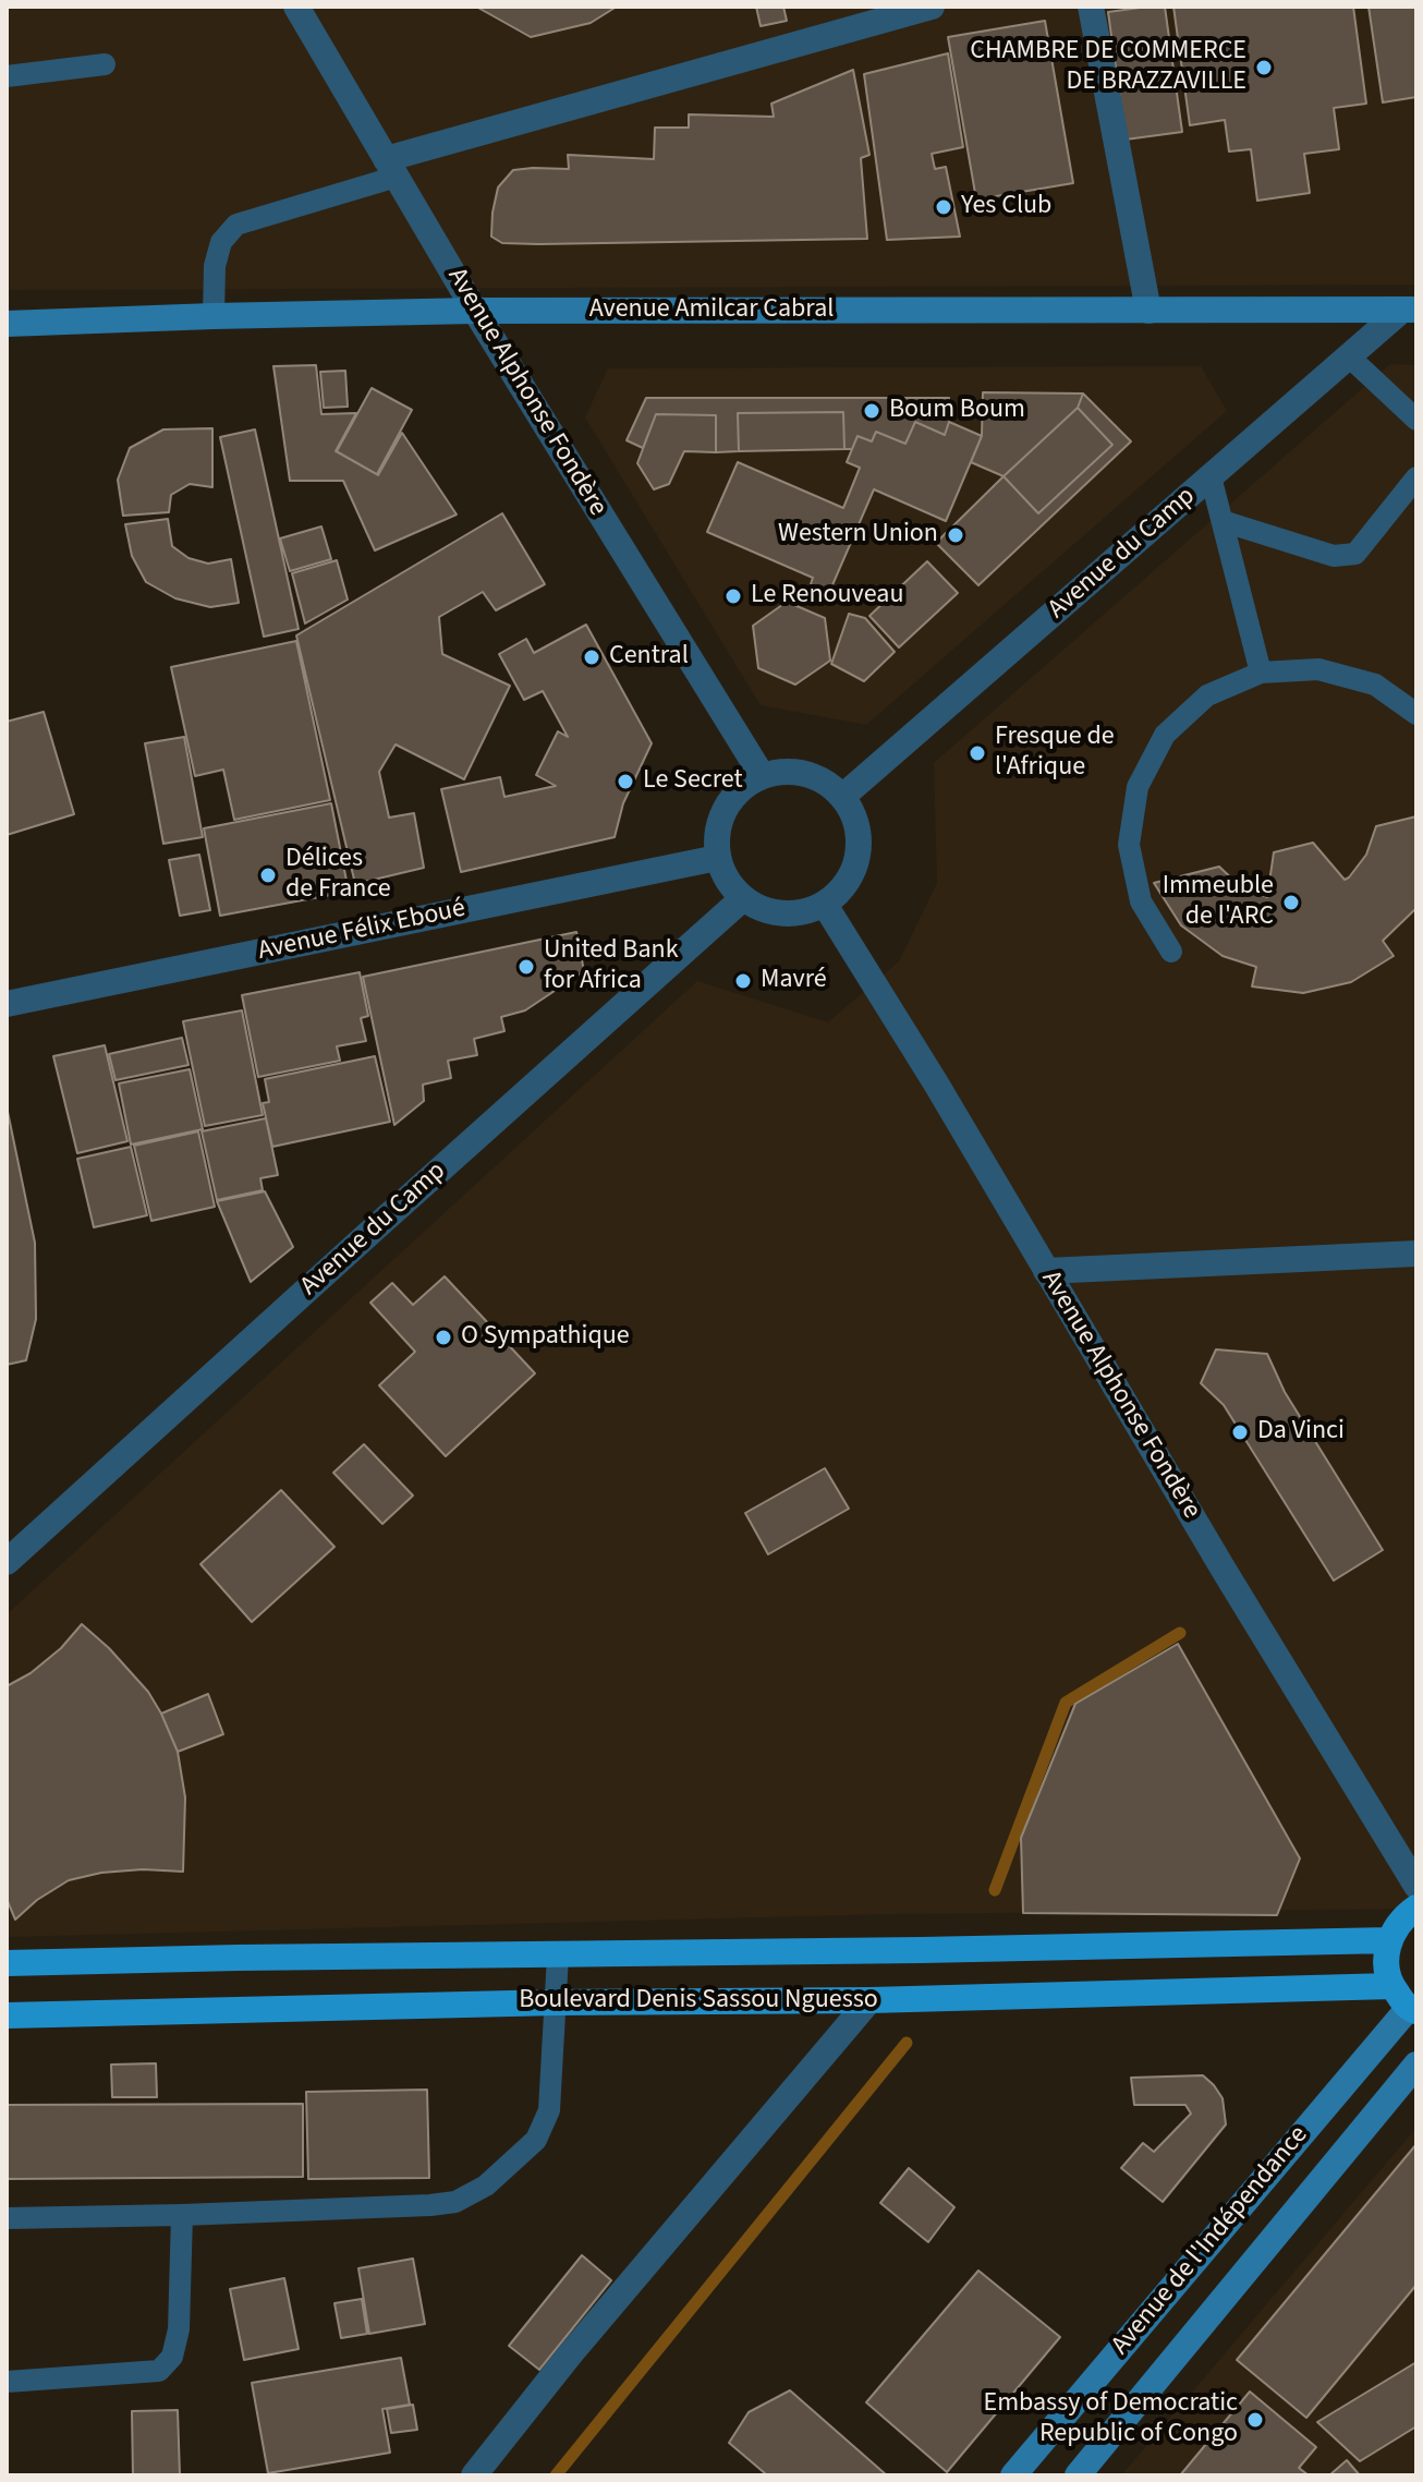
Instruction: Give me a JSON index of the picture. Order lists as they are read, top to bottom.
{
  "streets": {
    "main road": ["Avenue Amilcar Cabral", "Boulevard Denis Sassou Nguesso", "Avenue de l'Indépendance"],
    "street": ["Avenue Alphonse Fondère", "Avenue du Camp", "Avenue Félix Eboué"]
  },
  "crossings": [
    ["Avenue Amilcar Cabral", "Avenue Alphonse Fondère"],
    ["Avenue Amilcar Cabral", "Avenue du Camp"],
    ["Avenue Alphonse Fondère", "Avenue du Camp"],
    ["Avenue Alphonse Fondère", "Avenue Félix Eboué"],
    ["Avenue du Camp", "Avenue Félix Eboué"]
  ],
  "places": [
    "CHAMBRE DE COMMERCE DE BRAZZAVILLE",
    "Yes Club",
    "Boum Boum",
    "Western Union",
    "Le Renouveau",
    "Central",
    "Fresque de l'Afrique",
    "Le Secret",
    "Délices de France",
    "Immeuble de l'ARC",
    "United Bank for Africa",
    "Mavré",
    "O Sympathique",
    "Da Vinci",
    "Embassy of Democratic Republic of Congo"
  ]
}
